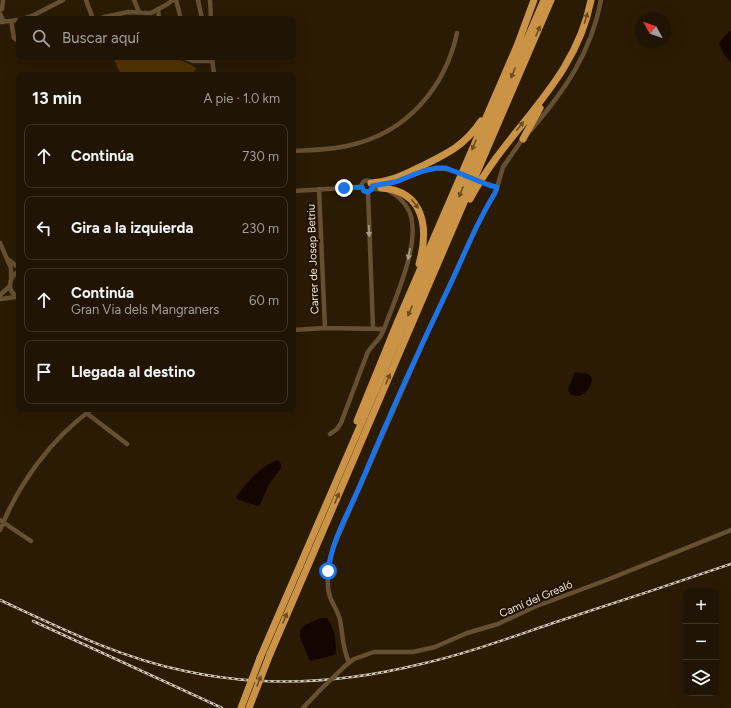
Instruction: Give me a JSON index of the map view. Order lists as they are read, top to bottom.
{
  "streets": {
    "street": ["Carrer de Josep Betriu", "Camí del Grealó"]
  },
  "north": "top left",
  "page": {
    "search": "Buscar aquí",
    "heading": ["13 min", "A pie · 1.0 km"],
    "list": [
      ["Continúa", "730 m"],
      ["Gira a la izquierda", "230 m"],
      ["Continúa", "Gran Via dels Mangraners", "60 m"],
      "Llegada al destino"
    ],
    "map_buttons": ["+", "−"]
  }
}
